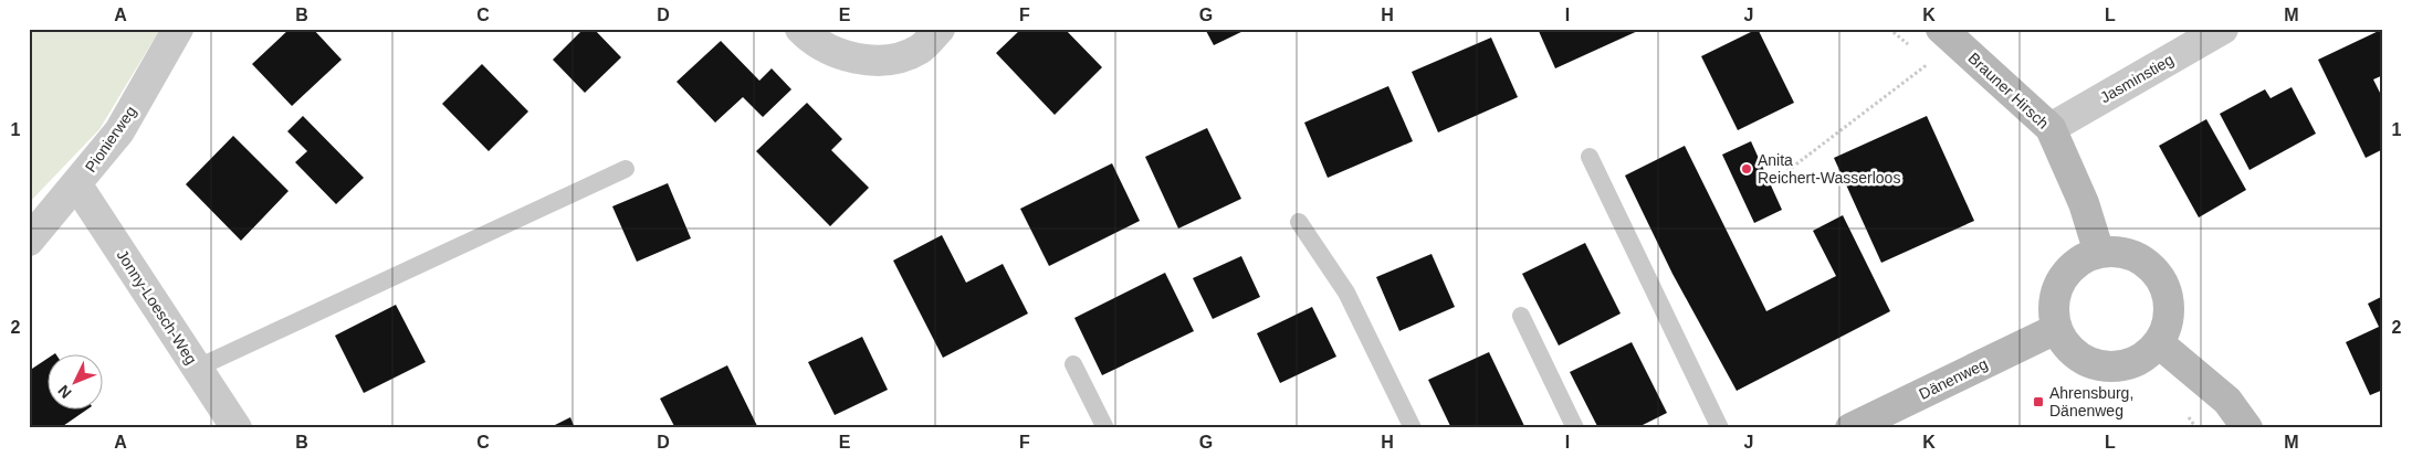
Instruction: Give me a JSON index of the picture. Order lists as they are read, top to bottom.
{
  "streets": {
    "street": [
      "Jasminstieg",
      "Brauner Hirsch",
      "Pionierweg",
      "Jonny-Loesch-Weg",
      "Dänenweg"
    ]
  },
  "crossings": [
    ["Jasminstieg", "Brauner Hirsch"],
    ["Brauner Hirsch", "Dänenweg"],
    ["Pionierweg", "Jonny-Loesch-Weg"]
  ],
  "places": {
    "other": ["Anita Reichert-Wasserloos"],
    "transit": ["Ahrensburg, Dänenweg"]
  },
  "north": "bottom left",
  "grid": {
    "columns": [
      "A",
      "B",
      "C",
      "D",
      "E",
      "F",
      "G",
      "H",
      "I",
      "J",
      "K",
      "L",
      "M"
    ],
    "rows": ["1", "2"]
  }
}
